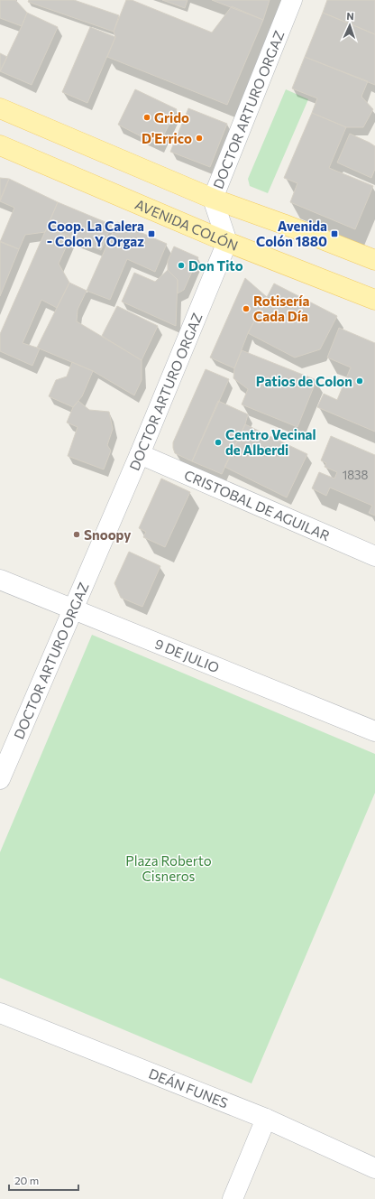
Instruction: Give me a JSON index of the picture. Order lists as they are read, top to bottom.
{
  "streets": {
    "main road": ["AVENIDA COLÓN"],
    "street": [
      "DOCTOR ARTURO ORGAZ",
      "CRISTOBAL DE AGUILAR",
      "9 DE JULIO",
      "DEÁN FUNES"
    ]
  },
  "crossings": [
    ["DOCTOR ARTURO ORGAZ", "AVENIDA COLÓN"],
    ["DOCTOR ARTURO ORGAZ", "CRISTOBAL DE AGUILAR"],
    ["DOCTOR ARTURO ORGAZ", "9 DE JULIO"]
  ],
  "parks": ["Plaza Roberto Cisneros"],
  "places": {
    "other": [
      "Grido",
      "D'Errico",
      "Don Tito",
      "Rotisería Cada Día",
      "Patios de Colon",
      "Centro Vecinal de Alberdi",
      "Snoopy"
    ],
    "transit": ["Coop. La Calera - Colon Y Orgaz", "Avenida Colón 1880"]
  },
  "house_numbers": ["1838"],
  "scale_bar": "20 m",
  "north": "top"
}
